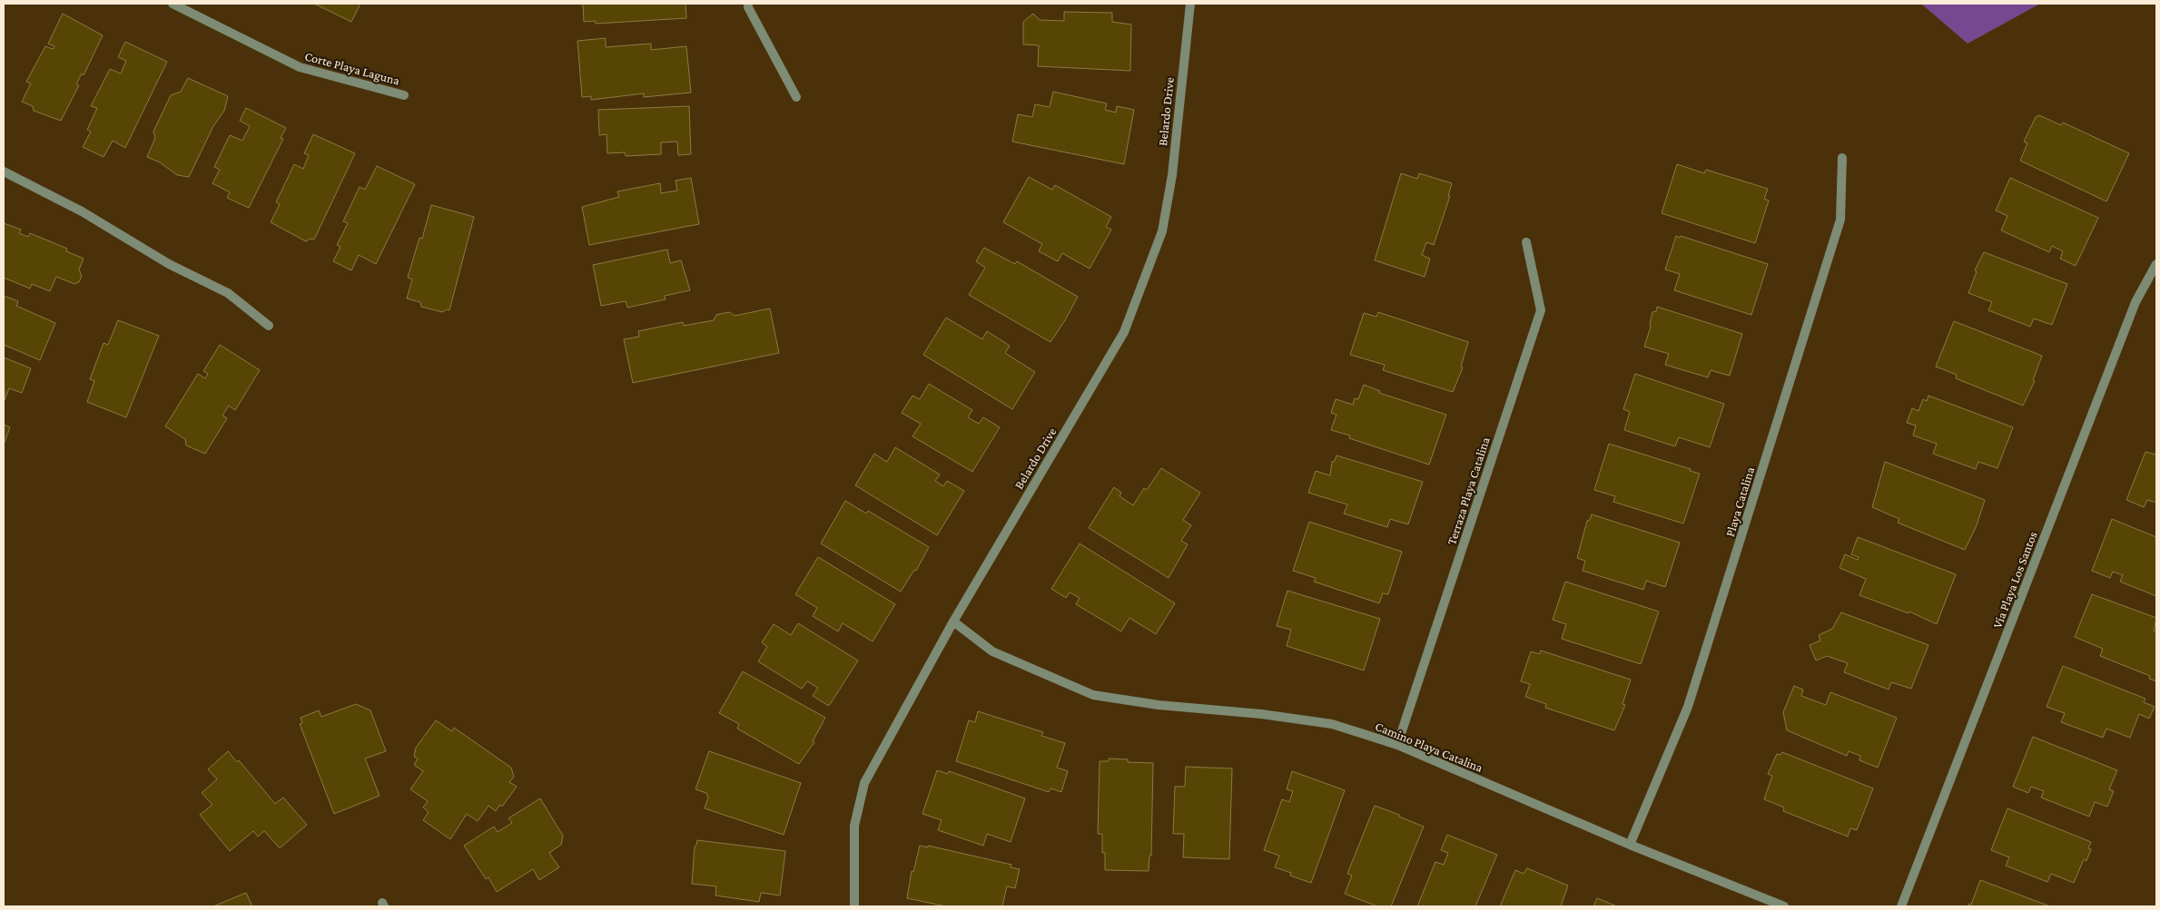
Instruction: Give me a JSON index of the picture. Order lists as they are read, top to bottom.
{
  "streets": {
    "street": [
      "Corte Playa Laguna",
      "Belardo Drive",
      "Terraza Playa Catalina",
      "Playa Catalina",
      "Via Playa Los Santos",
      "Camino Playa Catalina"
    ]
  },
  "crossings": [
    ["Belardo Drive", "Camino Playa Catalina"],
    ["Terraza Playa Catalina", "Camino Playa Catalina"],
    ["Playa Catalina", "Camino Playa Catalina"]
  ]
}
